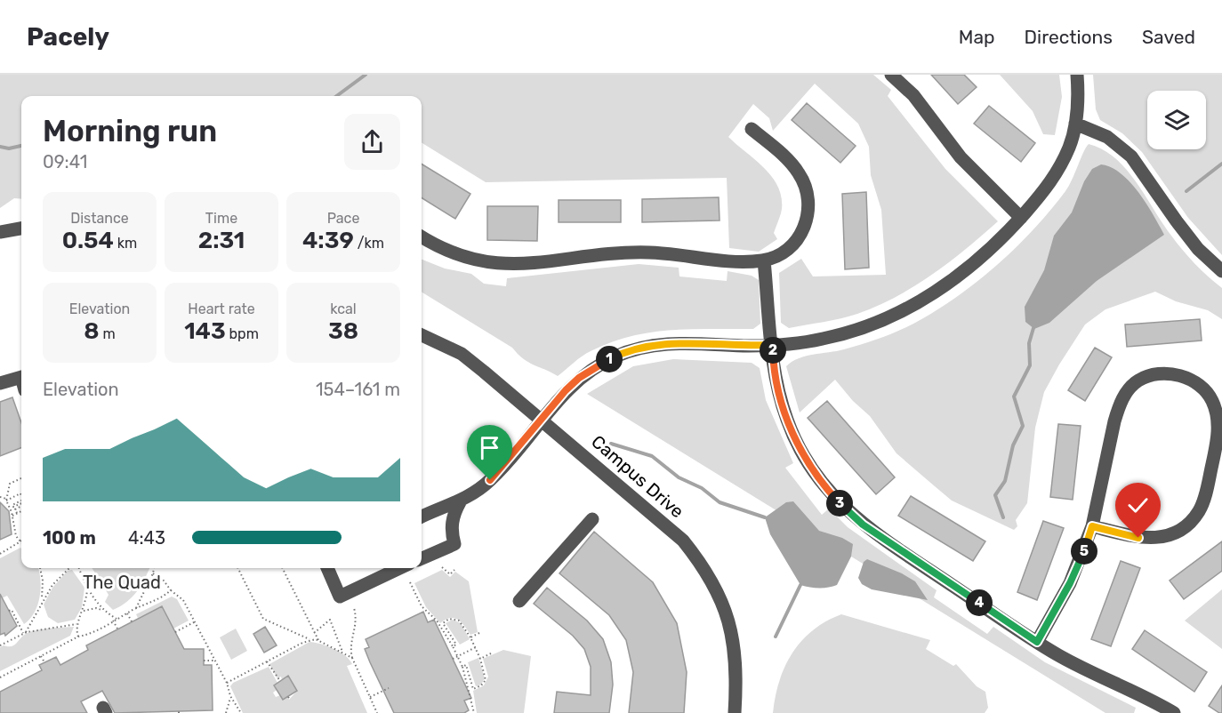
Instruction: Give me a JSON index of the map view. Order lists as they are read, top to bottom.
{
  "streets": {
    "street": ["Campus Drive"]
  },
  "parks": ["The Quad"],
  "page": {
    "header": "Pacely",
    "nav": ["Map", "Directions", "Saved"],
    "heading": ["Morning run", "09:41"],
    "stats": [
      ["Distance", "0.54 km"],
      ["Time", "2:31"],
      ["Pace", "4:39 /km"],
      ["Elevation", "8 m"],
      ["Heart rate", "143 bpm"],
      ["kcal", "38"]
    ],
    "pins": [
      "2",
      "1",
      "3",
      "5",
      "4"
    ],
    "chart": ["Elevation", "154–161 m"],
    "list": [
      {
        "name": "100 m",
        "note": "4:43"
      }
    ]
  }
}
